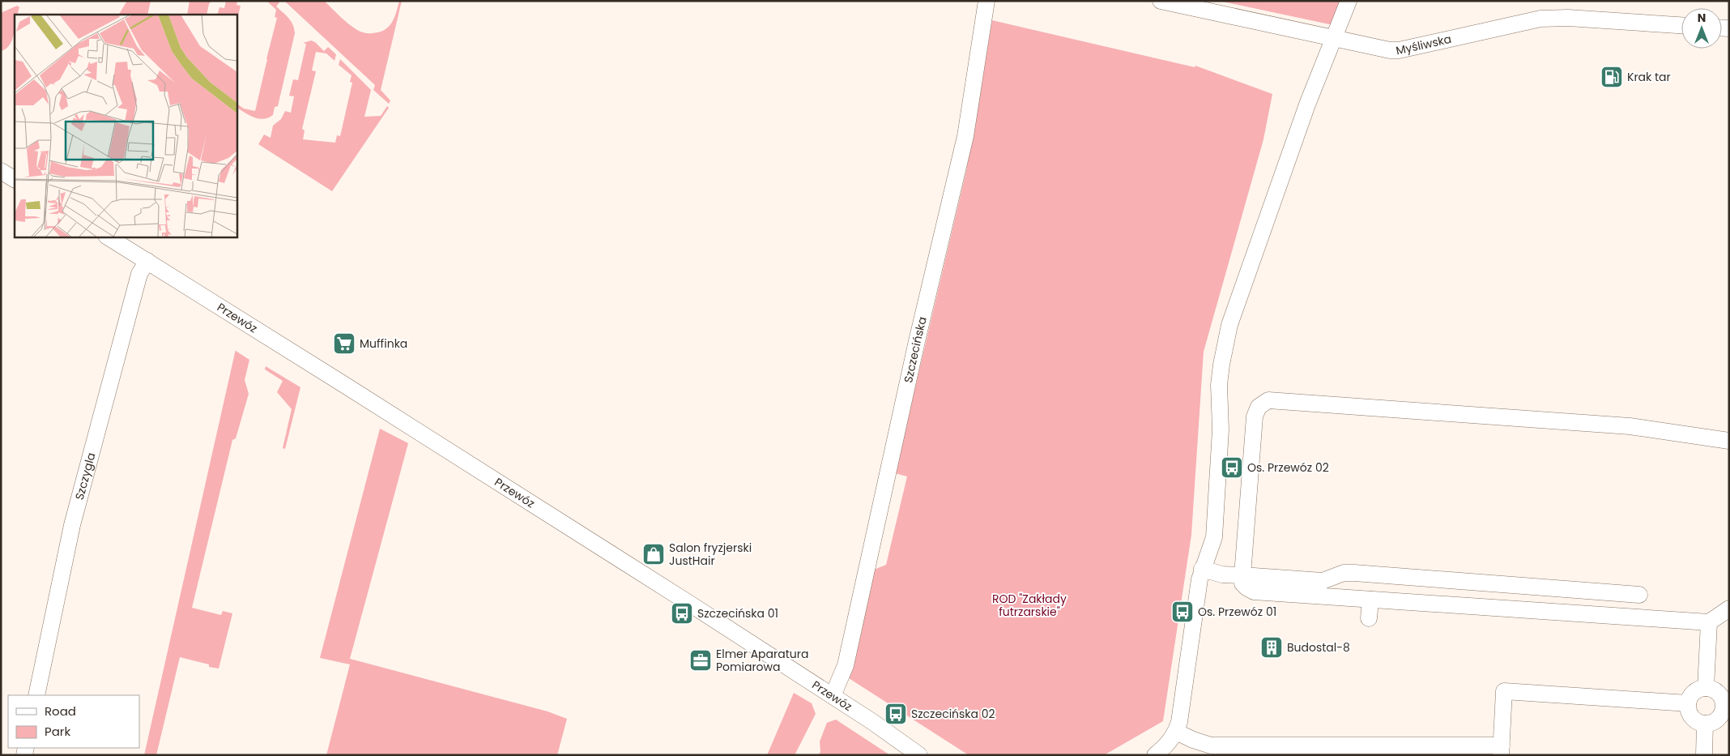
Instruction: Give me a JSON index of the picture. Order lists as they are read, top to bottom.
{
  "streets": {
    "street": [
      "Myśliwska",
      "Przewóz",
      "Szczecińska",
      "Szczygla"
    ]
  },
  "crossings": [
    ["Przewóz", "Szczecińska"],
    ["Przewóz", "Szczygla"]
  ],
  "parks": ["ROD \"Zakłady futrzarskie\""],
  "places": {
    "fuel station": ["Krak tar"],
    "supermarket": ["Muffinka"],
    "bus stop": [
      "Os. Przewóz 02",
      "Os. Przewóz 01",
      "Szczecińska 01",
      "Szczecińska 02"
    ],
    "shop": ["Salon fryzjerski JustHair"],
    "building": ["Budostal-8"],
    "office": ["Elmer Aparatura Pomiarowa"]
  },
  "legend": ["Road", "Park"],
  "north": "top"
}
